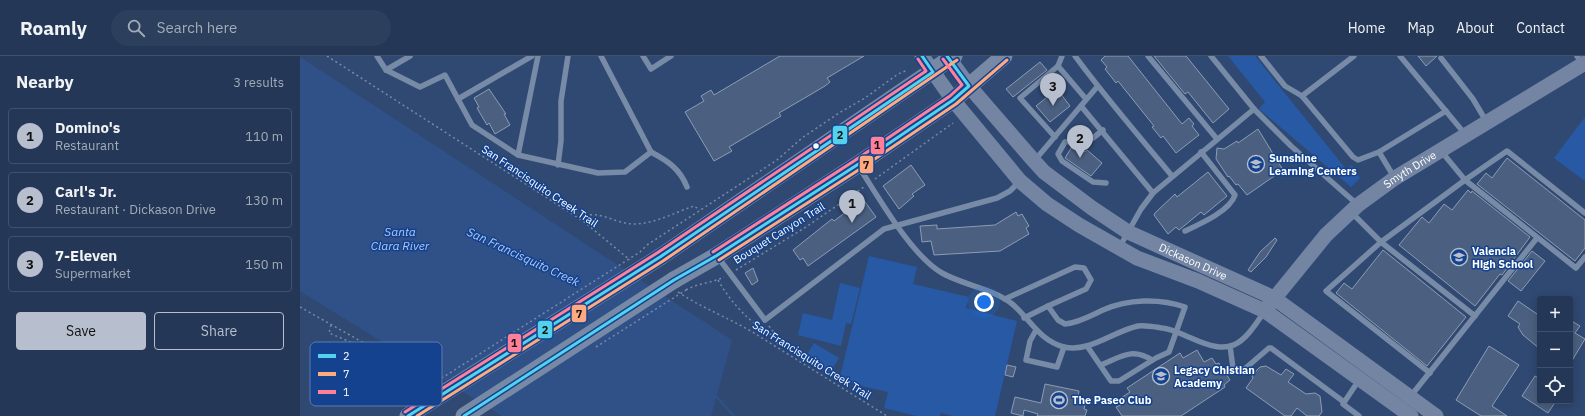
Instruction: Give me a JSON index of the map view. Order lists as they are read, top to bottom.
{
  "streets": {
    "street": ["Smyth Drive", "Dickason Drive"],
    "path": ["San Francisquito Creek Trail", "Bouquet Canyon Trail"]
  },
  "crossings": [
    ["Smyth Drive", "Dickason Drive"],
    ["San Francisquito Creek Trail", "Bouquet Canyon Trail"]
  ],
  "water": ["Santa Clara River", "San Francisquito Creek"],
  "places": {
    "school or university": ["Sunshine Learning Centers", "Valencia High School", "Legacy Chistian Academy"],
    "sports": ["The Paseo Club"]
  },
  "lines": ["transit line 2", "transit line 1", "transit line 7"],
  "legend": ["2", "7", "1"],
  "page": {
    "header": "Roamly",
    "search": "Search here",
    "nav": [
      "Home",
      "Map",
      "About",
      "Contact"
    ],
    "heading": ["Nearby", "3 results"],
    "pins": ["3", "2", "1"],
    "list": [
      {
        "mark": "1",
        "name": "Domino's",
        "note": "Restaurant",
        "value": "110 m"
      },
      {
        "mark": "2",
        "name": "Carl's Jr.",
        "note": "Restaurant · Dickason Drive",
        "value": "130 m"
      },
      {
        "mark": "3",
        "name": "7-Eleven",
        "note": "Supermarket",
        "value": "150 m"
      }
    ],
    "map_buttons": ["+", "−"],
    "buttons": ["Save", "Share"]
  }
}
